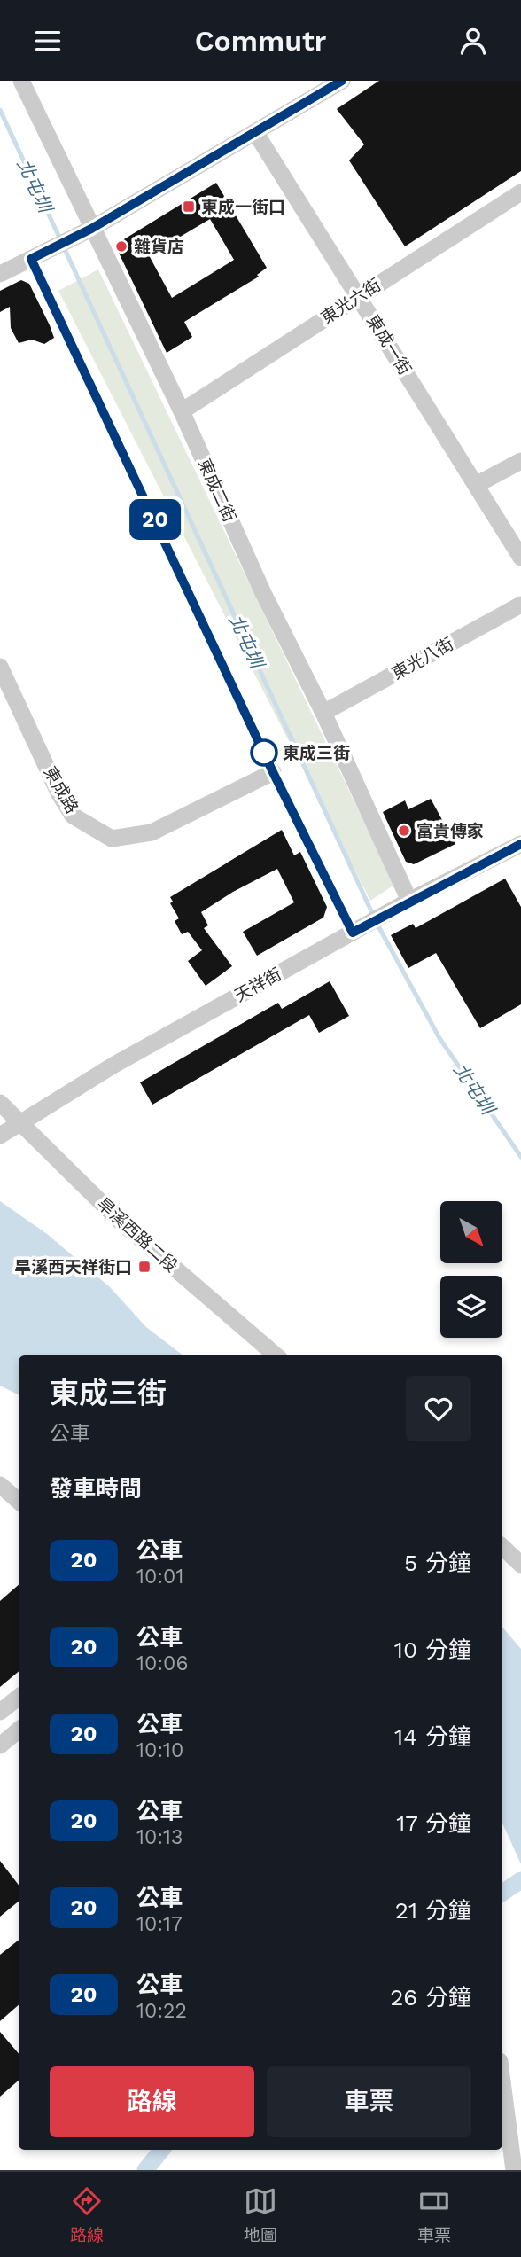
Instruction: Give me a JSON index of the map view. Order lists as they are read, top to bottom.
{
  "streets": {
    "street": [
      "東光六街",
      "東成一街",
      "東成二街",
      "東光八街",
      "東成路",
      "天祥街",
      "旱溪西路二段"
    ]
  },
  "crossings": [
    ["東光六街", "東成一街"],
    ["東光六街", "東成二街"],
    ["東成二街", "東光八街"],
    ["東成二街", "天祥街"],
    ["天祥街", "旱溪西路二段"]
  ],
  "water": ["北屯圳"],
  "places": {
    "transit": ["東成一街口", "旱溪西天祥街口"],
    "other": ["雜貨店", "東成三街", "富貴傳家"]
  },
  "lines": ["bus line 20"],
  "north": "bottom right",
  "page": {
    "header": "Commutr",
    "on_map": "20",
    "heading": [
      ["東成三街", "公車"],
      "發車時間"
    ],
    "list": [
      {
        "mark": "20",
        "name": "公車",
        "note": "10:01",
        "value": "5 分鐘"
      },
      {
        "mark": "20",
        "name": "公車",
        "note": "10:06",
        "value": "10 分鐘"
      },
      {
        "mark": "20",
        "name": "公車",
        "note": "10:10",
        "value": "14 分鐘"
      },
      {
        "mark": "20",
        "name": "公車",
        "note": "10:13",
        "value": "17 分鐘"
      },
      {
        "mark": "20",
        "name": "公車",
        "note": "10:17",
        "value": "21 分鐘"
      },
      {
        "mark": "20",
        "name": "公車",
        "note": "10:22",
        "value": "26 分鐘"
      }
    ],
    "buttons": ["路線", "車票"],
    "tabs": ["路線", "地圖", "車票"]
  }
}
